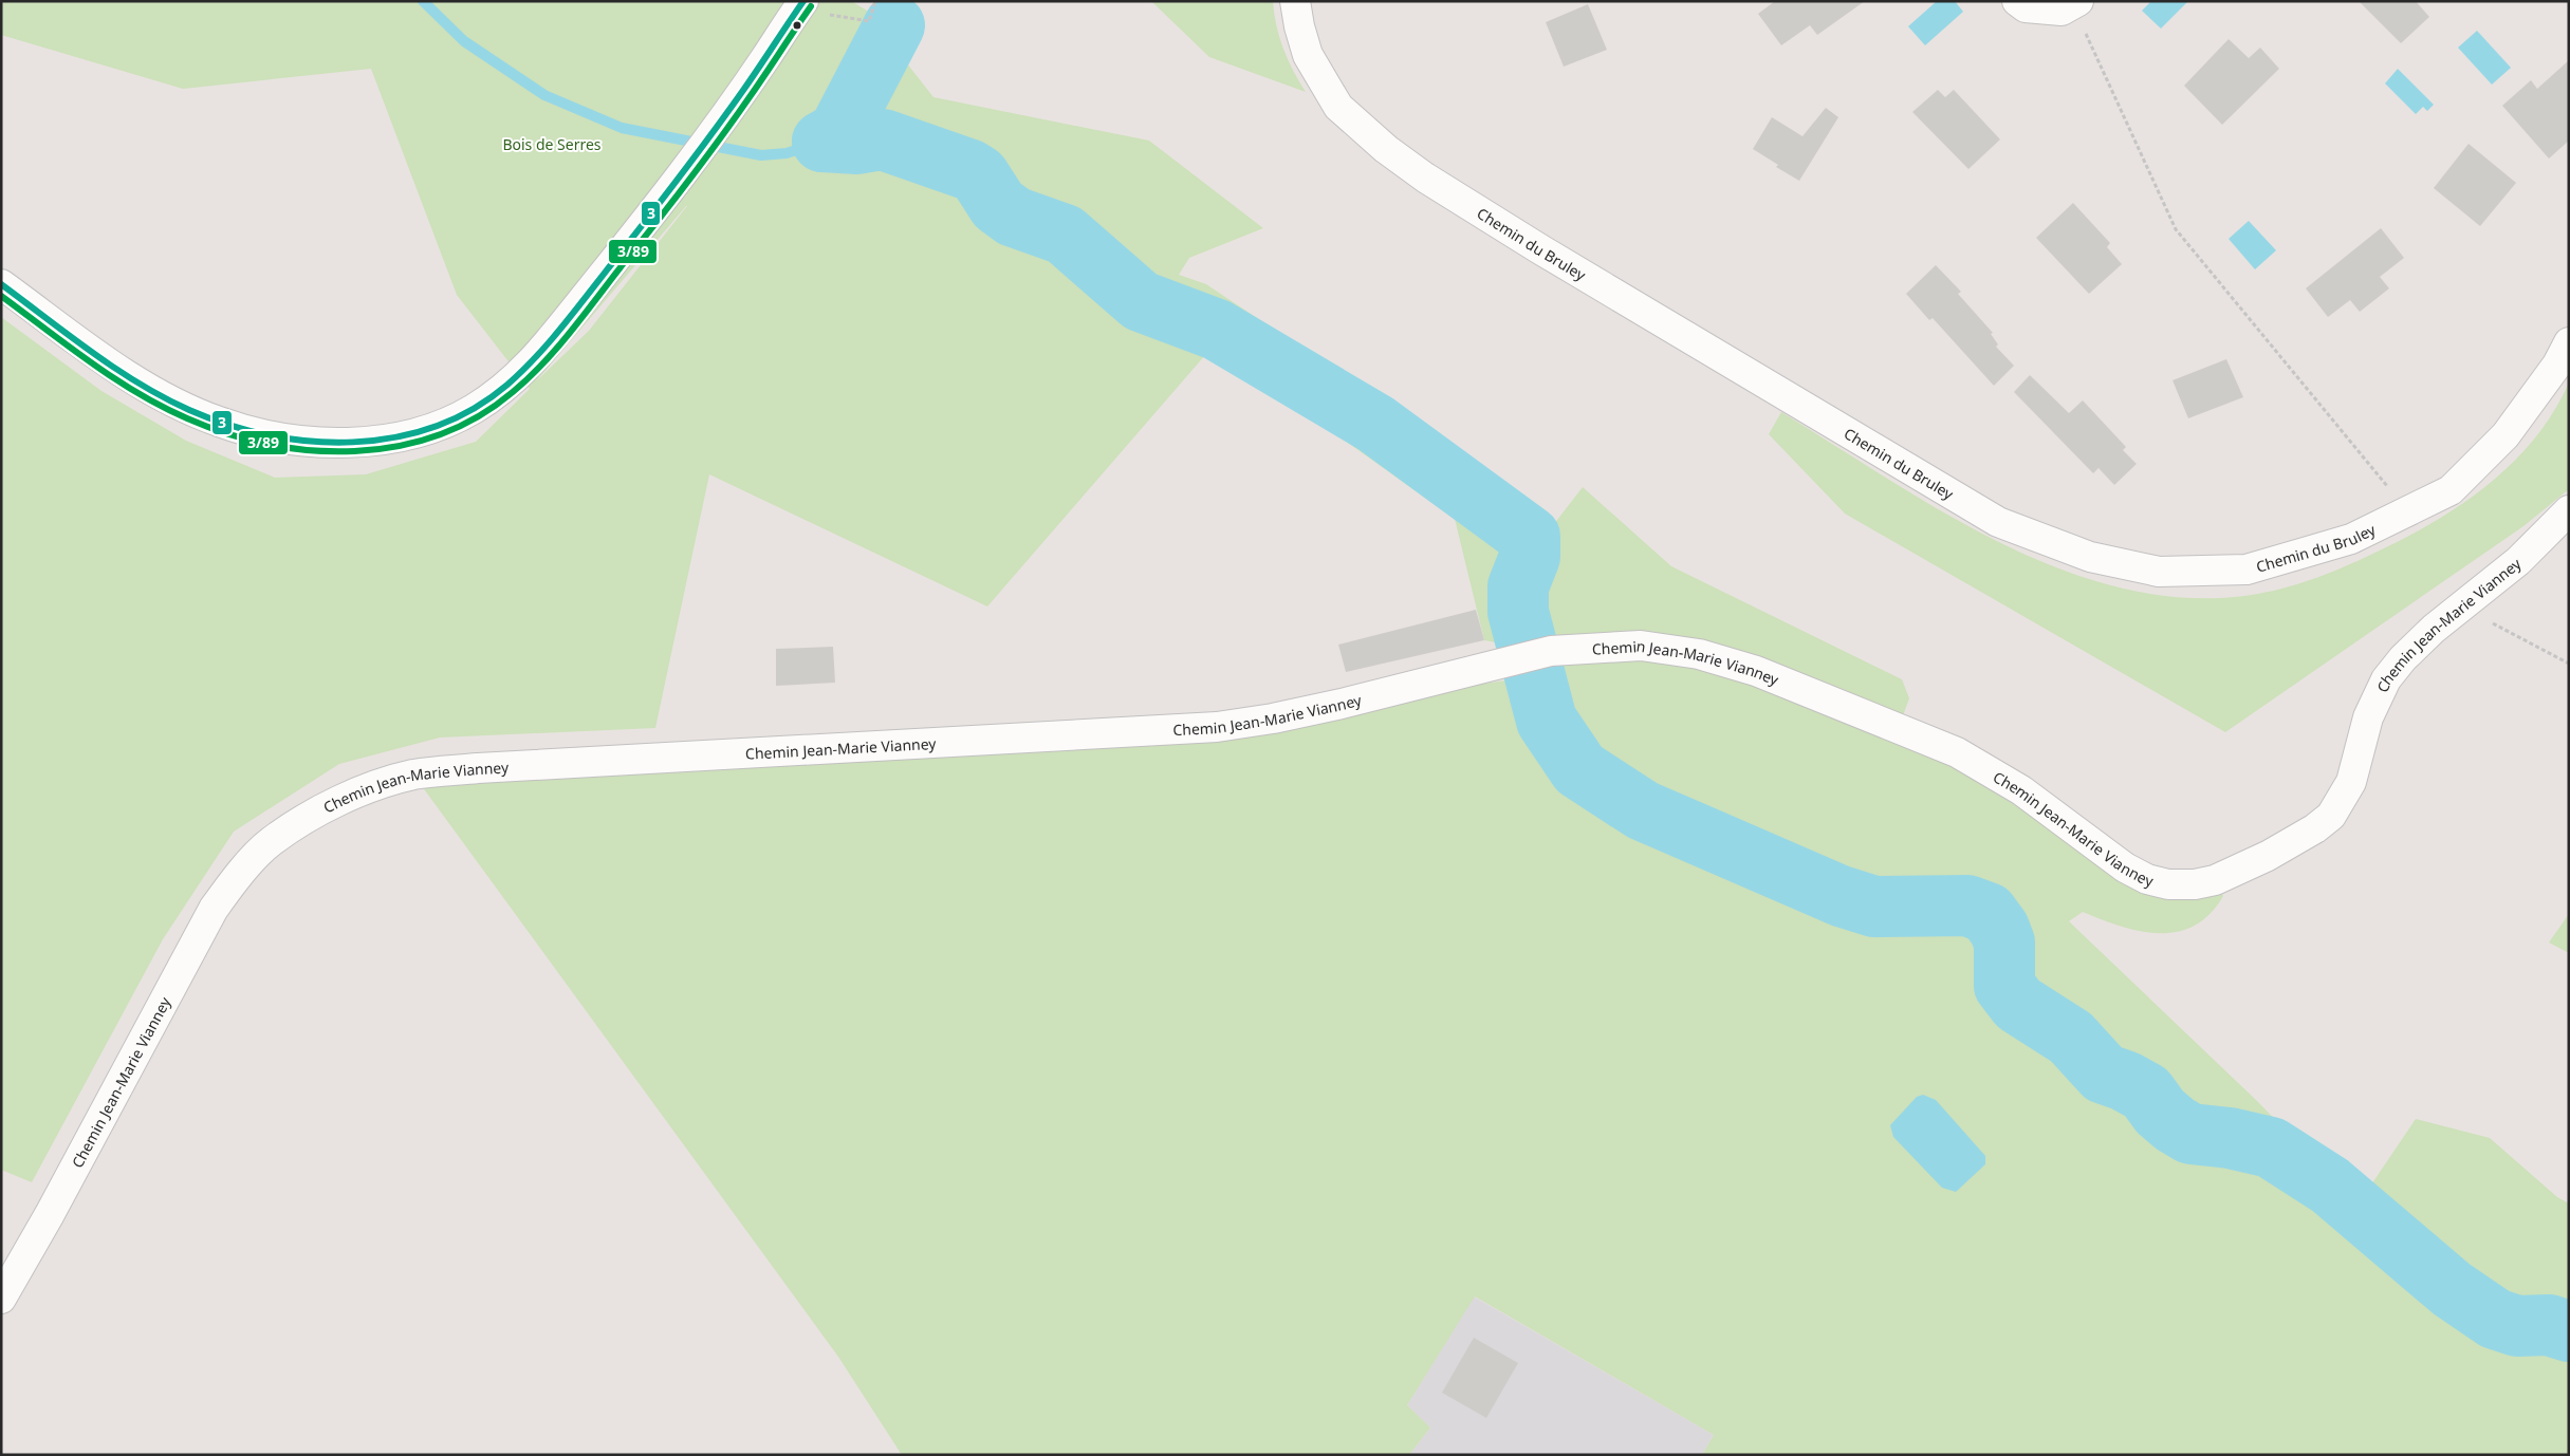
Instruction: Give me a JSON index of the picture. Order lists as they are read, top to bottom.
{
  "streets": {
    "street": ["Chemin du Bruley", "Chemin Jean-Marie Vianney"]
  },
  "parks": ["Bois de Serres"],
  "lines": ["transit line 3", "transit line 3/89"]
}
